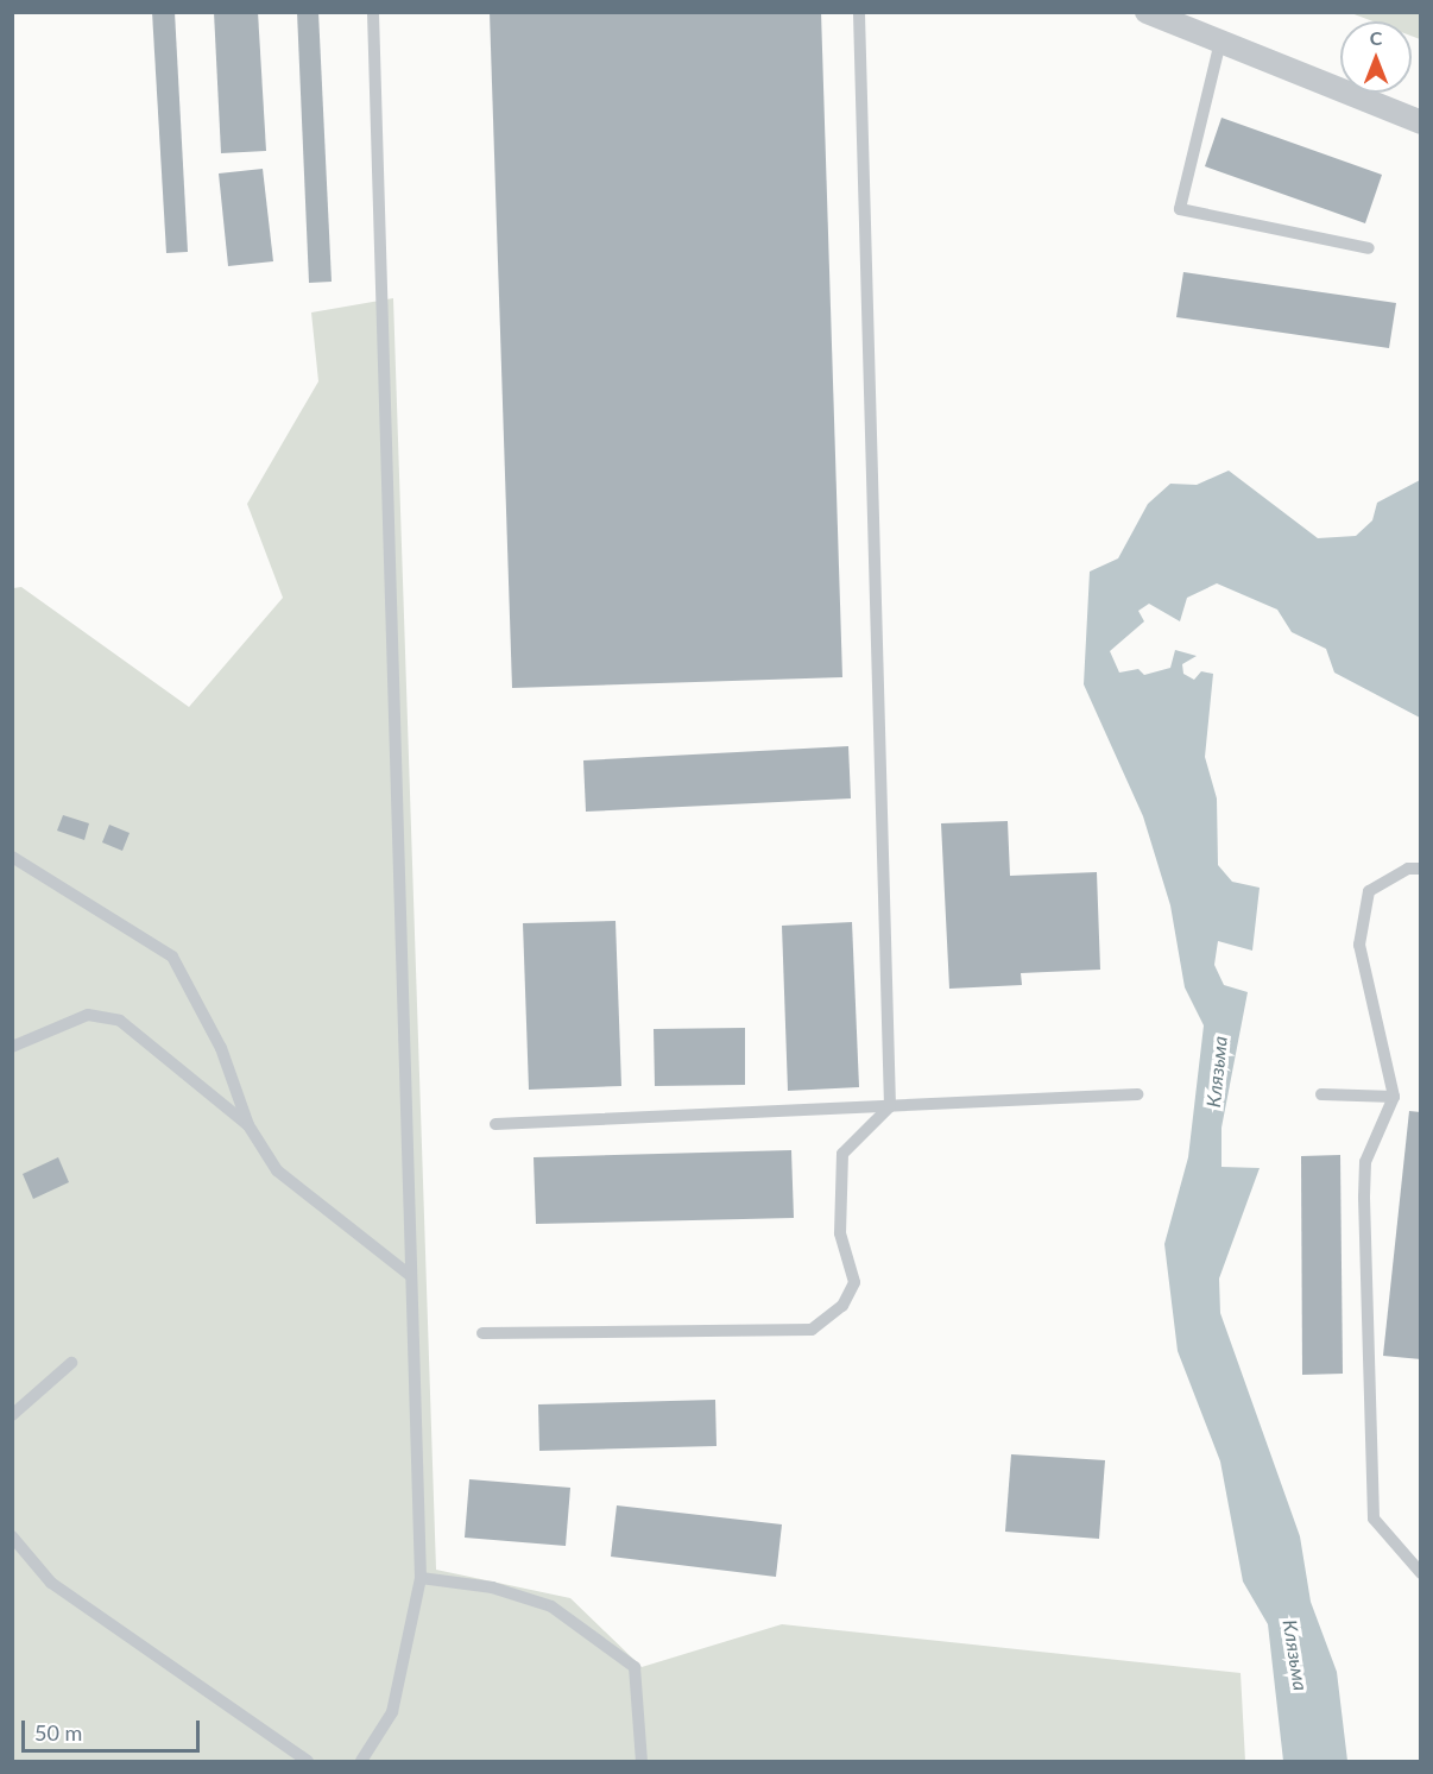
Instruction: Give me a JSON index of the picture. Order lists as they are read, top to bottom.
{
  "water": ["Клязьма"],
  "scale_bar": "50 m",
  "north": "top"
}
